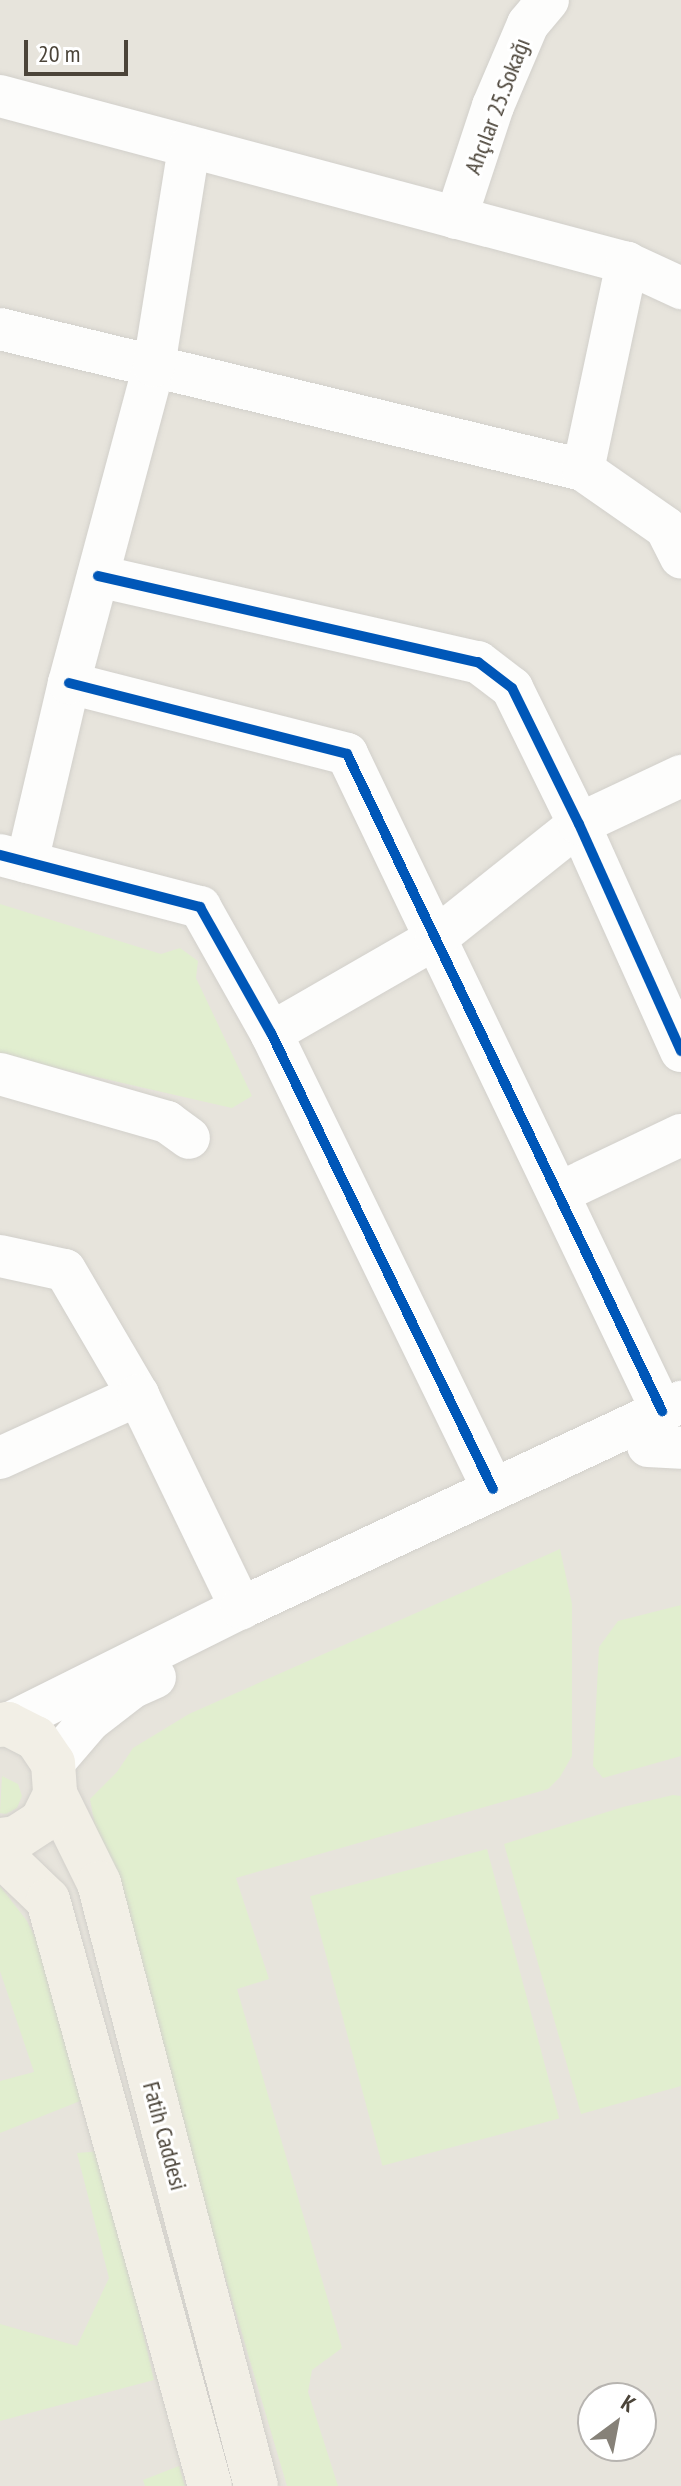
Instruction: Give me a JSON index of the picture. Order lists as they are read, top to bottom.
{
  "streets": {
    "main road": ["Fatih Caddesi"],
    "street": ["Ahçılar 25.Sokağı"]
  },
  "scale_bar": "20 m",
  "north": "top right"
}
